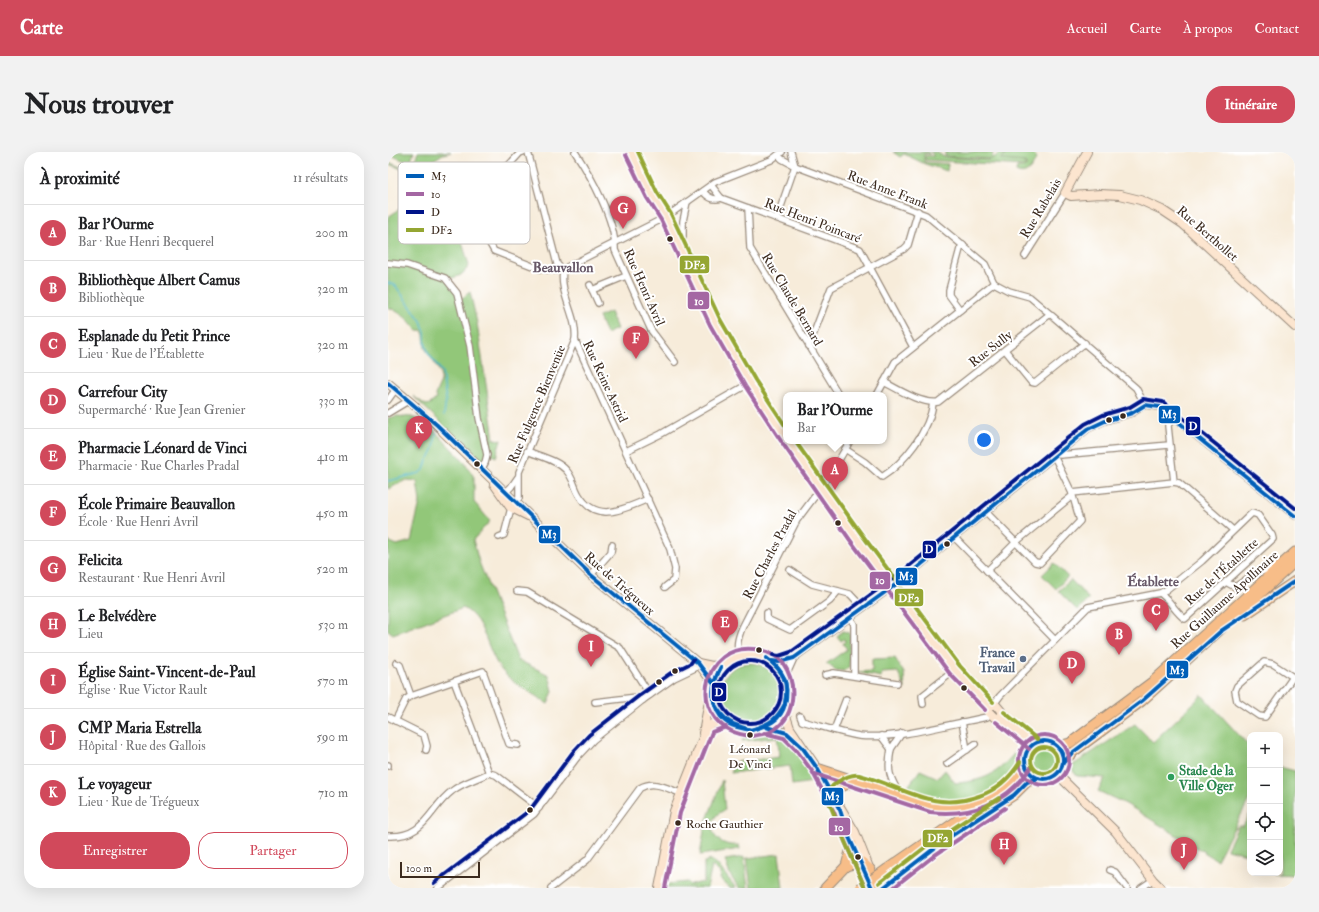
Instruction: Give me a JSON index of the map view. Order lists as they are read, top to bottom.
{
  "streets": {
    "main road": [
      "Rue Rabelais",
      "Rue Berthollet",
      "Rue de Trégueux",
      "Rue Guillaume Apollinaire"
    ],
    "street": [
      "Rue Anne Frank",
      "Rue Henri Poincaré",
      "Rue Henri Avril",
      "Rue Claude Bernard",
      "Rue Sully",
      "Rue Reine Astrid",
      "Rue Fulgence Bienvenüe",
      "Rue Charles Pradal",
      "Rue de l'Établette"
    ]
  },
  "crossings": [
    ["Rue Rabelais", "Rue Berthollet"],
    ["Rue Henri Poincaré", "Rue Claude Bernard"],
    ["Rue Reine Astrid", "Rue Fulgence Bienvenüe"],
    ["Rue Fulgence Bienvenüe", "Rue de Trégueux"],
    ["Rue Charles Pradal", "Rue de Trégueux"]
  ],
  "districts": ["Beauvallon", "Établette"],
  "places": [
    "France Travail",
    "Léonard De Vinci",
    "Stade de la Ville Oger",
    "Roche Gauthier"
  ],
  "lines": [
    "transit line DF2",
    "transit line 10",
    "transit line M3",
    "transit line D"
  ],
  "legend": [
    "M3",
    "10",
    "D",
    "DF2"
  ],
  "scale_bar": "100 m",
  "page": {
    "header": "Carte",
    "nav": [
      "Accueil",
      "Carte",
      "À propos",
      "Contact"
    ],
    "buttons": [
      "Itinéraire",
      ["Enregistrer", "Partager"]
    ],
    "title": "Nous trouver",
    "heading": ["À proximité", "11 résultats"],
    "pins": [
      "G",
      "F",
      "K",
      "A",
      "C",
      "E",
      "B",
      "I",
      "D",
      "H",
      "J"
    ],
    "list": [
      {
        "mark": "A",
        "name": "Bar l'Ourme",
        "note": "Bar · Rue Henri Becquerel",
        "value": "200 m"
      },
      {
        "mark": "B",
        "name": "Bibliothèque Albert Camus",
        "note": "Bibliothèque",
        "value": "320 m"
      },
      {
        "mark": "C",
        "name": "Esplanade du Petit Prince",
        "note": "Lieu · Rue de l'Établette",
        "value": "320 m"
      },
      {
        "mark": "D",
        "name": "Carrefour City",
        "note": "Supermarché · Rue Jean Grenier",
        "value": "330 m"
      },
      {
        "mark": "E",
        "name": "Pharmacie Léonard de Vinci",
        "note": "Pharmacie · Rue Charles Pradal",
        "value": "410 m"
      },
      {
        "mark": "F",
        "name": "École Primaire Beauvallon",
        "note": "École · Rue Henri Avril",
        "value": "450 m"
      },
      {
        "mark": "G",
        "name": "Felicita",
        "note": "Restaurant · Rue Henri Avril",
        "value": "520 m"
      },
      {
        "mark": "H",
        "name": "Le Belvédère",
        "note": "Lieu",
        "value": "530 m"
      },
      {
        "mark": "I",
        "name": "Église Saint-Vincent-de-Paul",
        "note": "Église · Rue Victor Rault",
        "value": "570 m"
      },
      {
        "mark": "J",
        "name": "CMP Maria Estrella",
        "note": "Hôpital · Rue des Gallois",
        "value": "590 m"
      },
      {
        "mark": "K",
        "name": "Le voyageur",
        "note": "Lieu · Rue de Trégueux",
        "value": "710 m"
      }
    ],
    "popup": ["Bar l'Ourme", "Bar"],
    "map_buttons": ["+", "−"],
    "scale": "100 m"
  }
}
